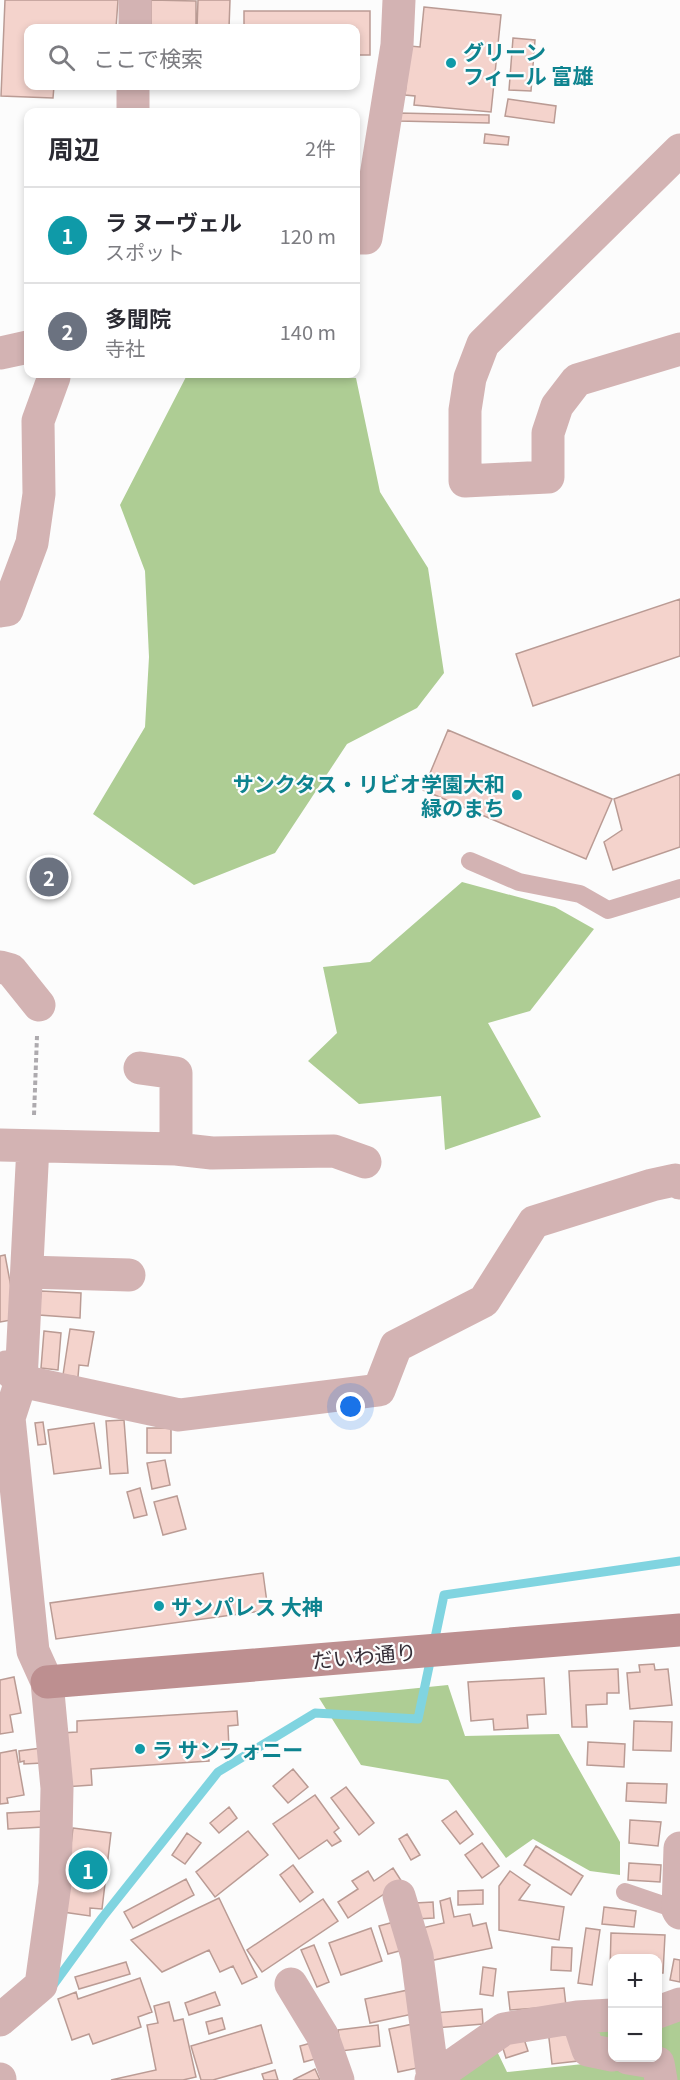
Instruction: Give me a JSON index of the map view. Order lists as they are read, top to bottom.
{
  "streets": {
    "street": ["だいわ通り"]
  },
  "places": [
    "グリーン フィール 富雄",
    "サンクタス・リビオ学園大和 緑のまち",
    "サンパレス 大神",
    "ラ サンフォニー"
  ],
  "page": {
    "search": "ここで検索",
    "heading": ["周辺", "2件"],
    "list": [
      {
        "mark": "1",
        "name": "ラ ヌーヴェル",
        "note": "スポット",
        "value": "120 m"
      },
      {
        "mark": "2",
        "name": "多聞院",
        "note": "寺社",
        "value": "140 m"
      }
    ],
    "pins": ["2", "1"],
    "map_buttons": ["+", "−"]
  }
}
